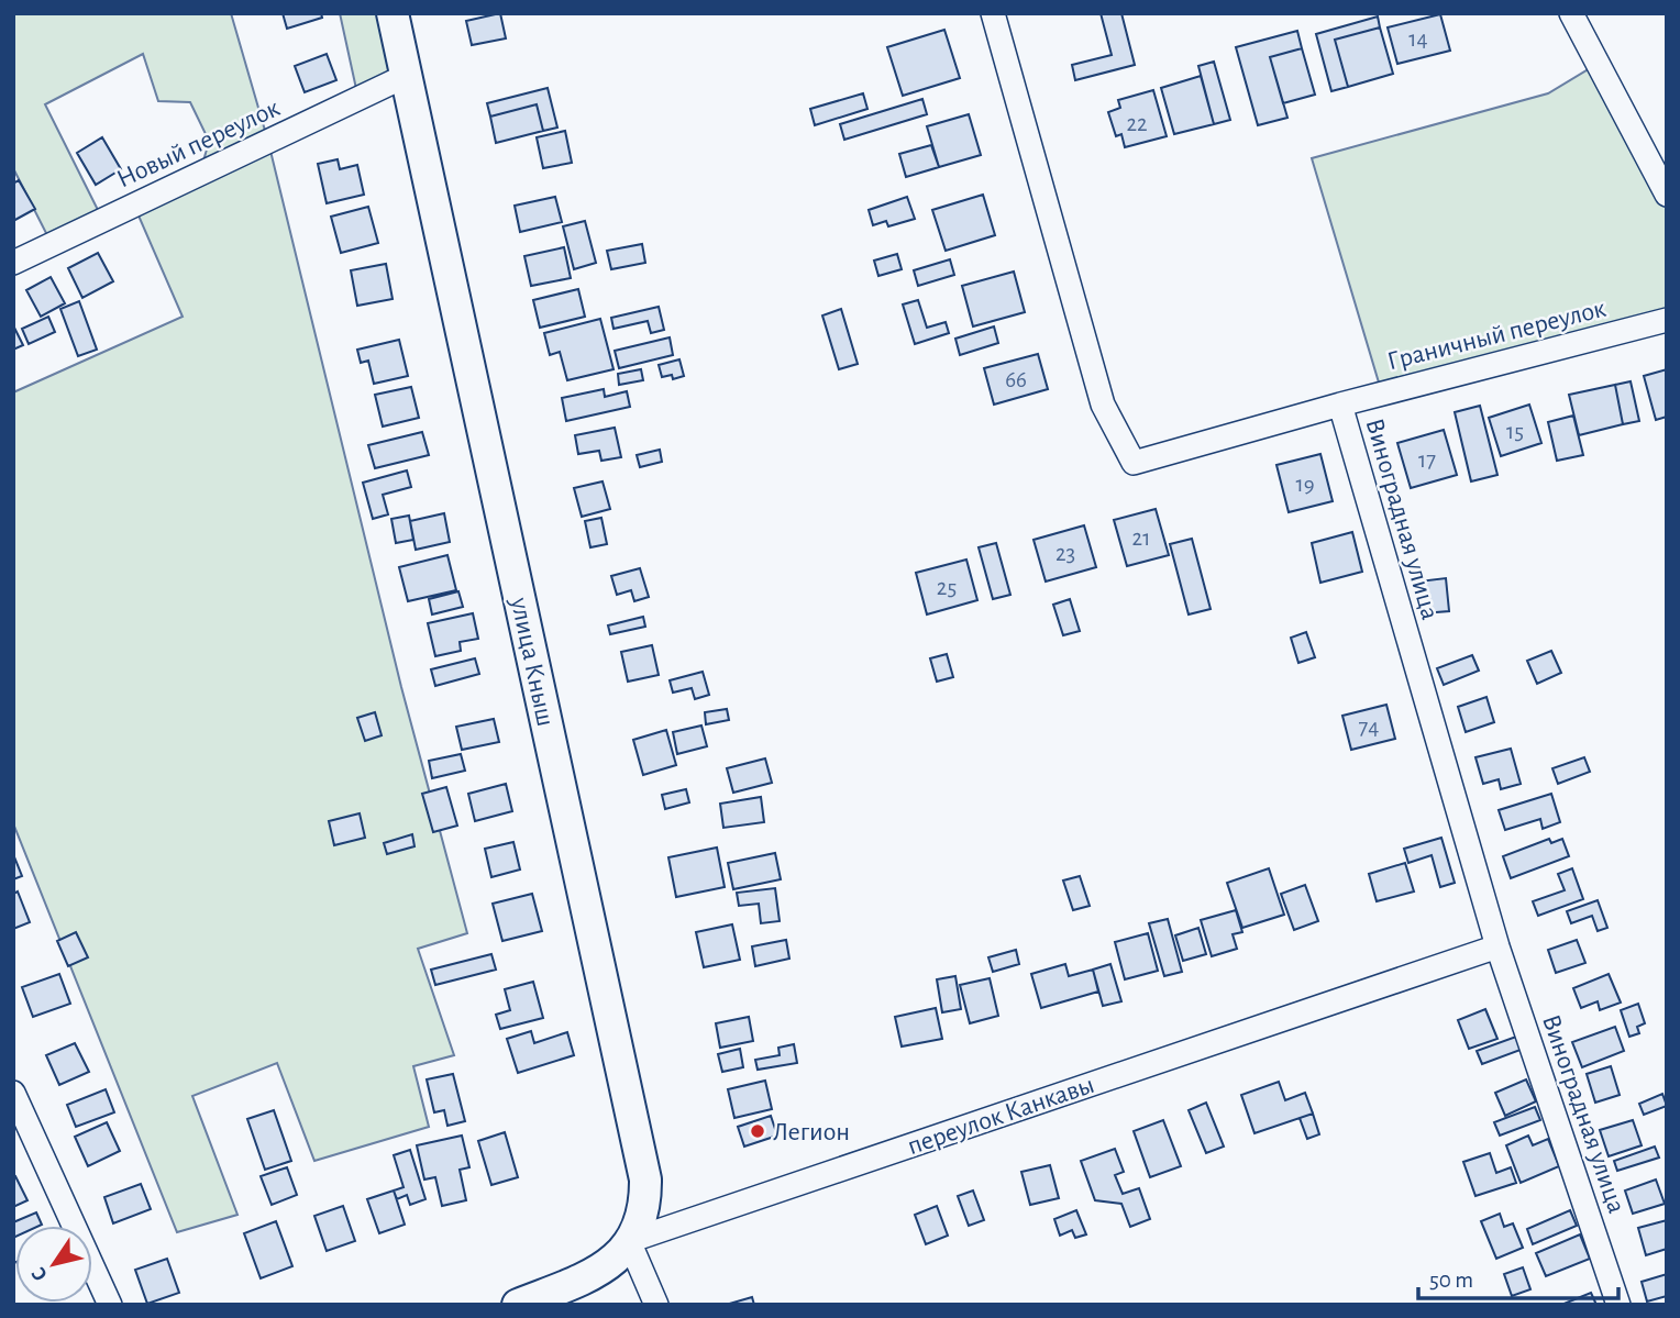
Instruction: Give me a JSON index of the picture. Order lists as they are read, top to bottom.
{
  "streets": {
    "street": [
      "Новый переулок",
      "Граничный переулок",
      "Виноградная улица",
      "улица Кныш",
      "переулок Канкавы"
    ]
  },
  "crossings": [
    ["Новый переулок", "улица Кныш"],
    ["Граничный переулок", "Виноградная улица"],
    ["Виноградная улица", "переулок Канкавы"],
    ["улица Кныш", "переулок Канкавы"]
  ],
  "places": ["Легион"],
  "house_numbers": [
    "14",
    "22",
    "66",
    "15",
    "17",
    "19",
    "21",
    "23",
    "25",
    "74"
  ],
  "scale_bar": "50 m",
  "north": "bottom left"
}
